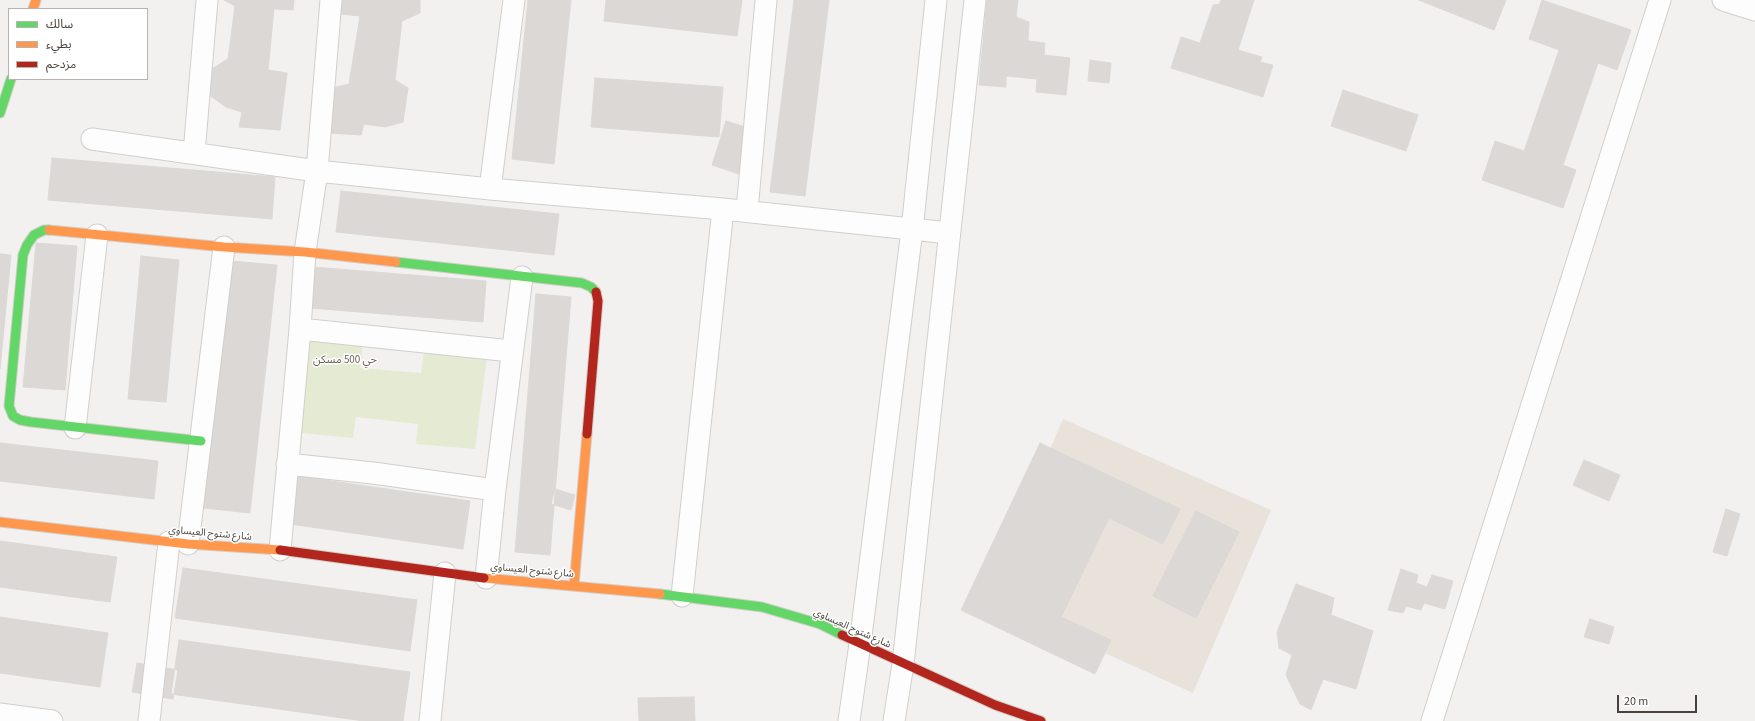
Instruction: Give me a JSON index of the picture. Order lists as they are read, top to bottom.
{
  "streets": {
    "street": ["شارع شتوح العيساوي"]
  },
  "districts": ["حي 500 مسكن"],
  "legend": ["سالك", "بطيء", "مزدحم"],
  "scale_bar": "20 m"
}
